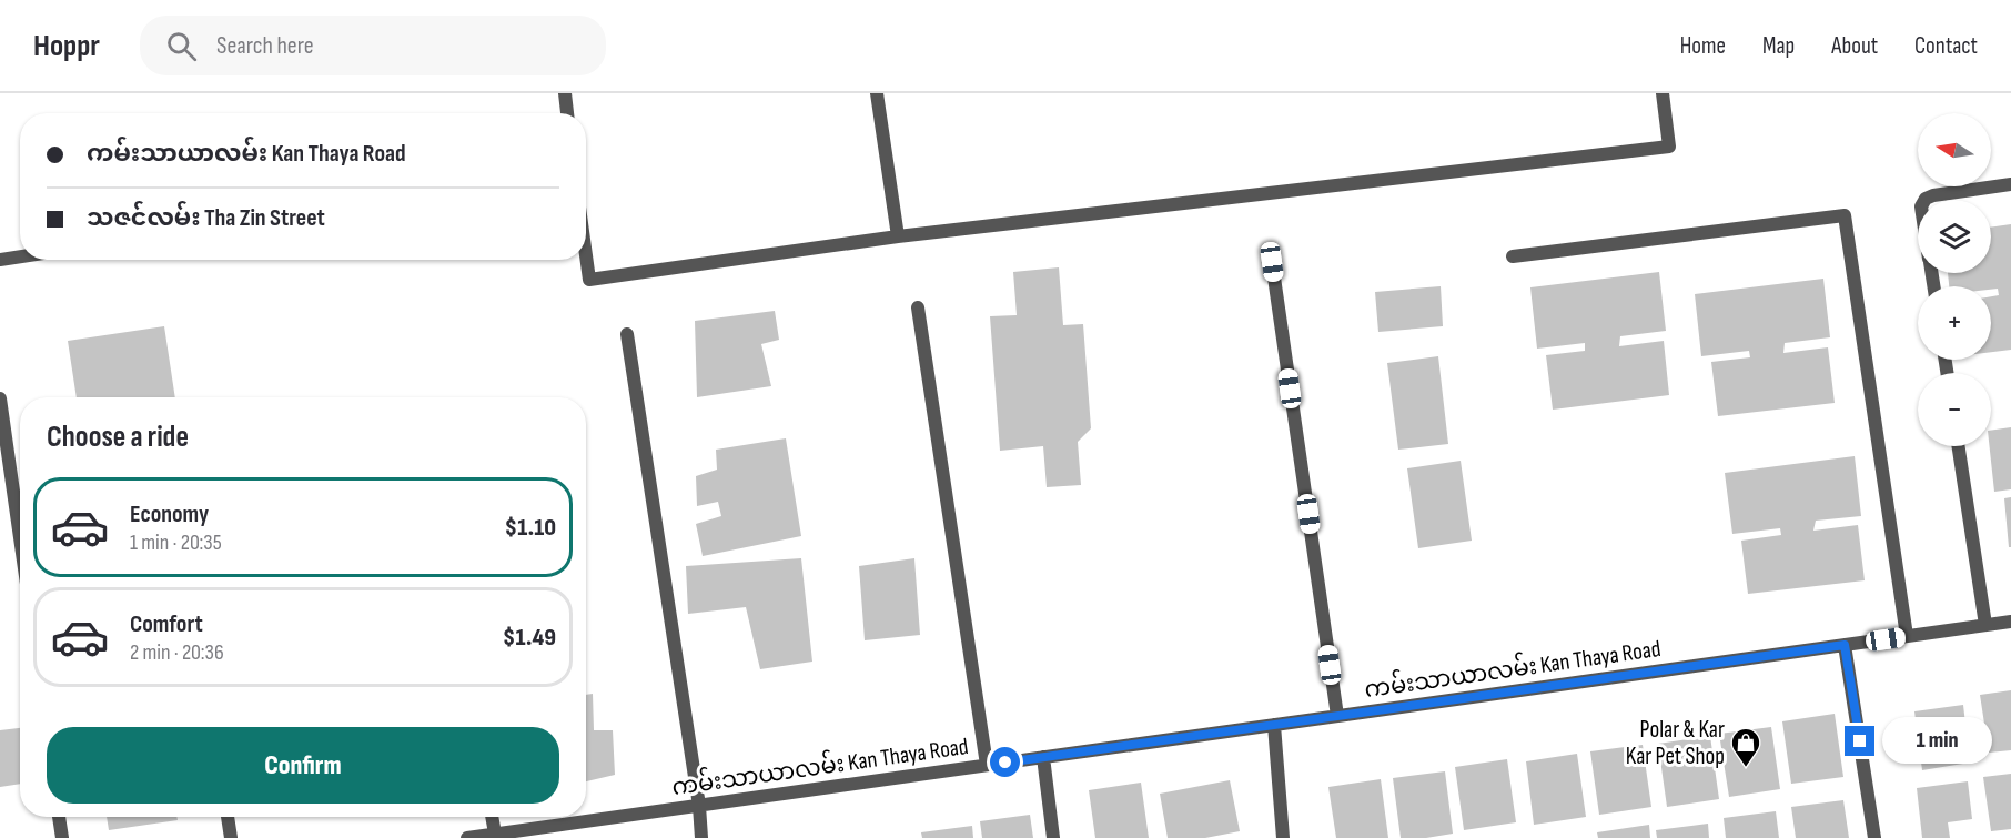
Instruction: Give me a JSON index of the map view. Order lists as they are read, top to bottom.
{
  "streets": {
    "street": ["ကမ်းသာယာလမ်း Kan Thaya Road"]
  },
  "places": {
    "shop": ["Polar & Kar Kar Pet Shop"]
  },
  "north": "left",
  "page": {
    "header": "Hoppr",
    "search": "Search here",
    "nav": [
      "Home",
      "Map",
      "About",
      "Contact"
    ],
    "map_buttons": ["+", "−"],
    "banner": ["ကမ်းသာယာလမ်း Kan Thaya Road", "သဇင်လမ်း Tha Zin Street"],
    "heading": "Choose a ride",
    "list": [
      {
        "name": "Economy",
        "note": "1 min · 20:35",
        "value": "$1.10"
      },
      {
        "name": "Comfort",
        "note": "2 min · 20:36",
        "value": "$1.49"
      }
    ],
    "buttons": "Confirm",
    "bubble": "1 min"
  }
}
